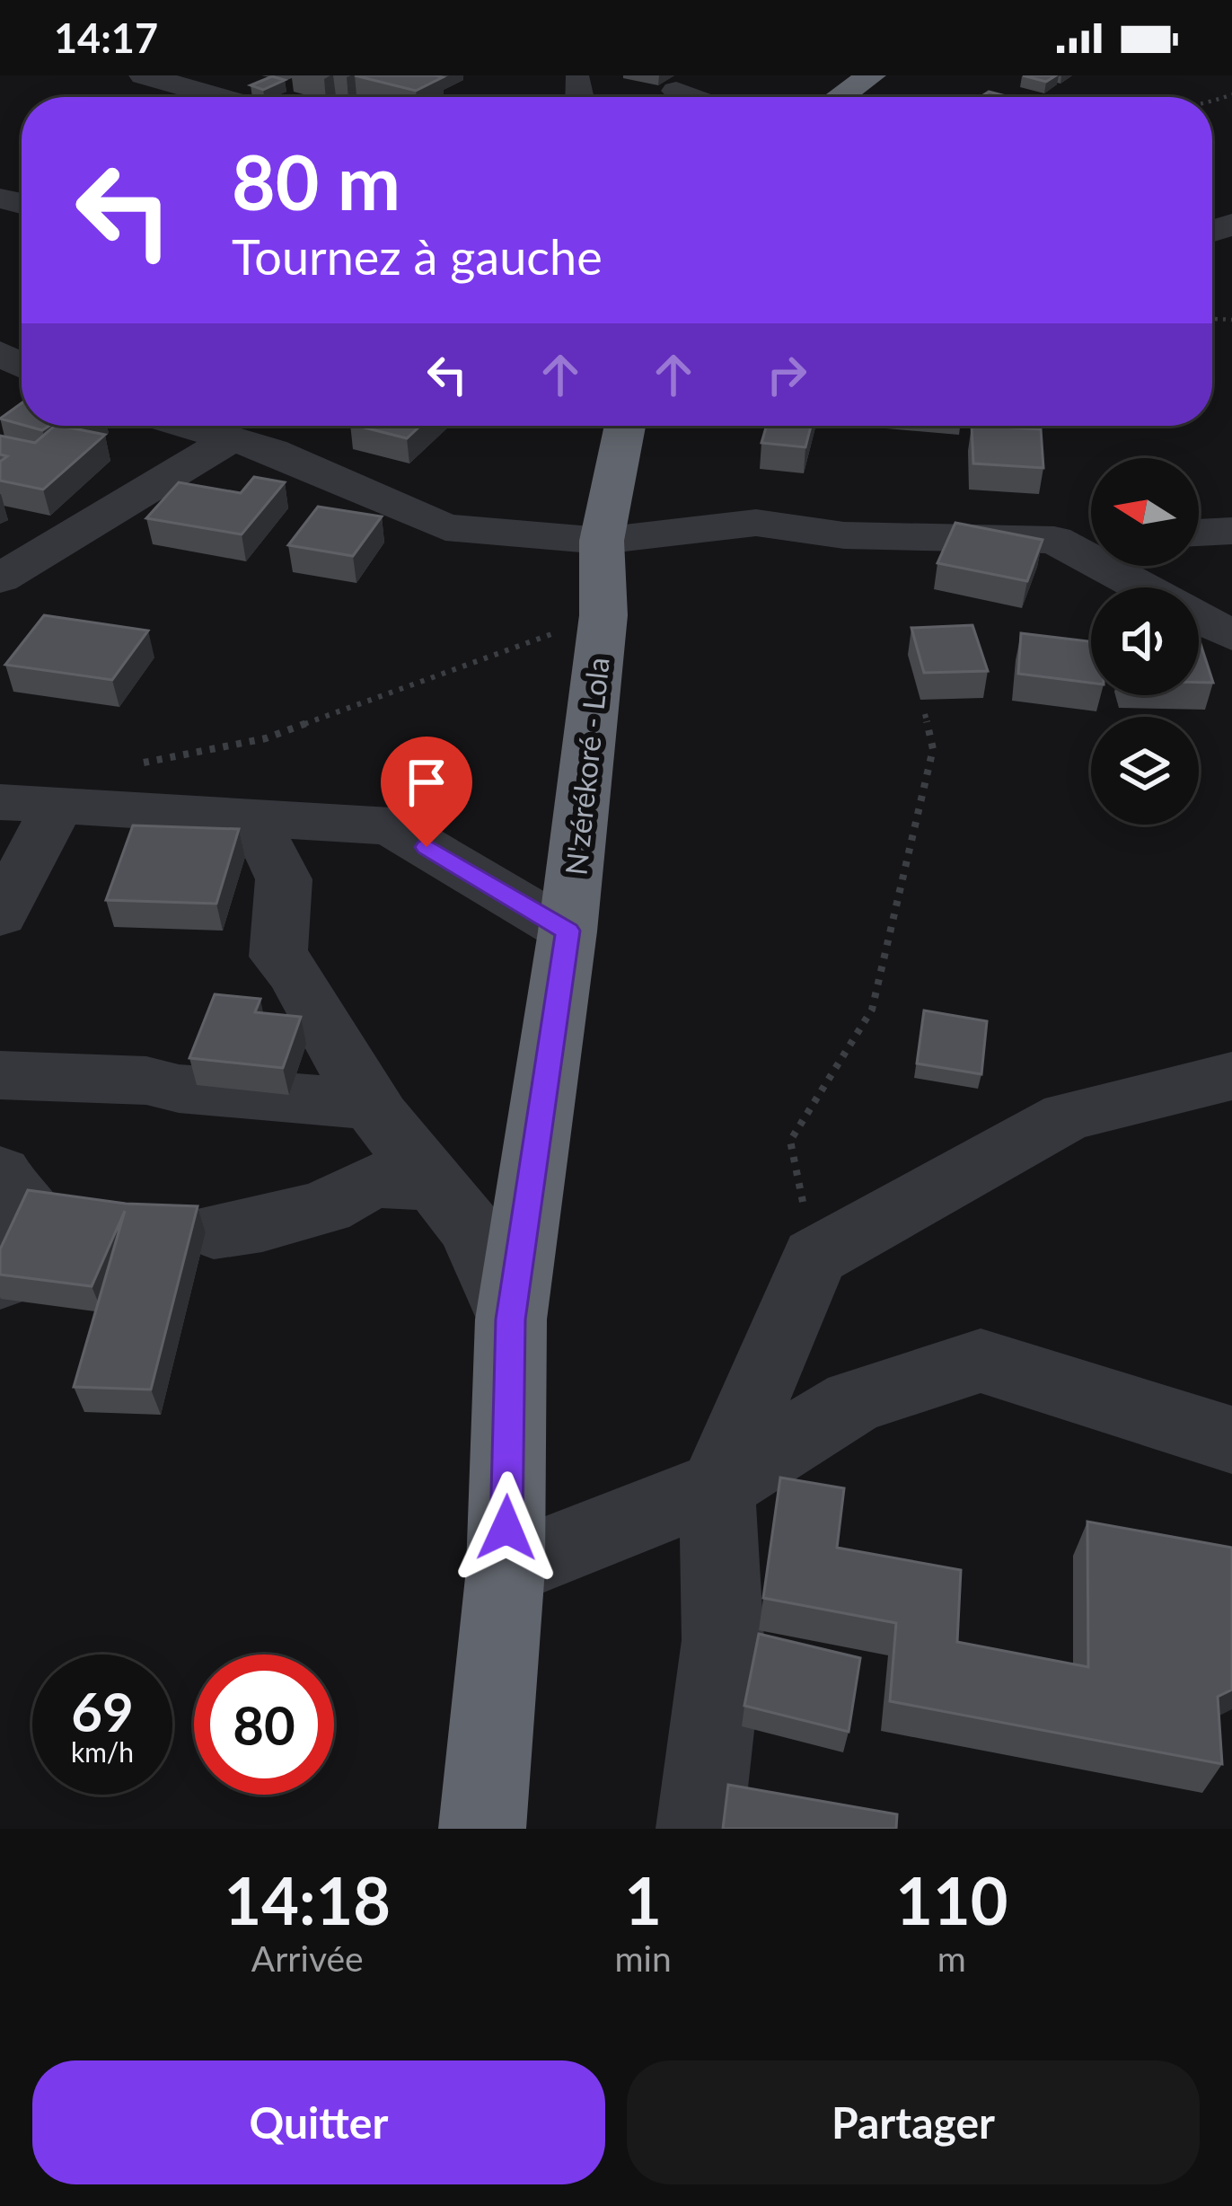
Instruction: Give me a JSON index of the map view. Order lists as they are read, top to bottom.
{
  "streets": {
    "highway": ["N'zérékoré - Lola"]
  },
  "north": "left",
  "page": {
    "status": "14:17",
    "turn": ["80 m", "Tournez à gauche"],
    "speed": "69 km/h",
    "limit": "80",
    "eta": [
      "14:18",
      "Arrivée",
      "1",
      "min",
      "110",
      "m"
    ],
    "buttons": ["Quitter", "Partager"]
  }
}
